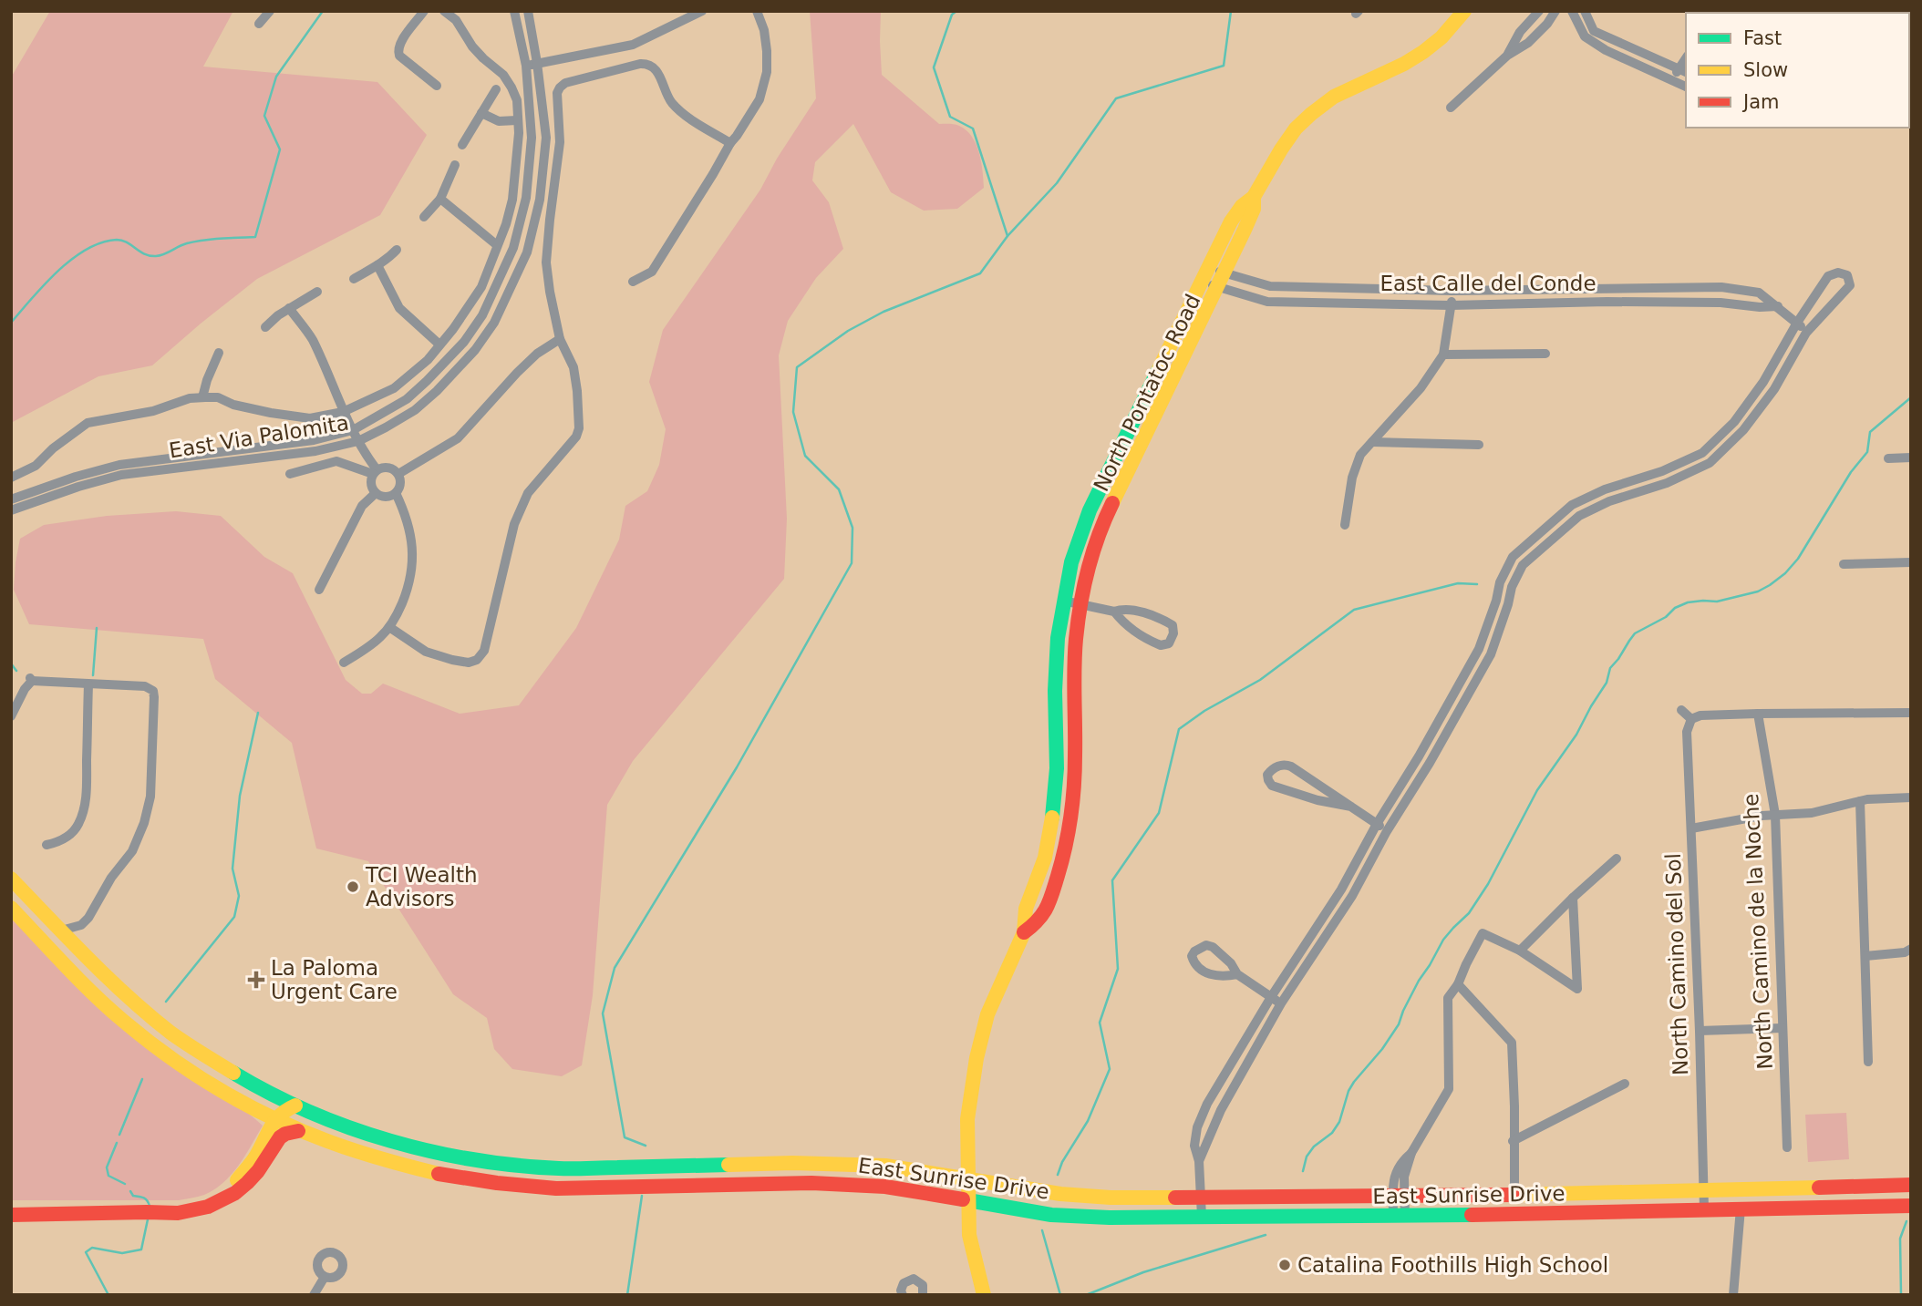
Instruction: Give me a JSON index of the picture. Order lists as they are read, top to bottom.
{
  "streets": {
    "main road": ["North Pontatoc Road", "East Sunrise Drive"],
    "street": [
      "East Calle del Conde",
      "East Via Palomita",
      "North Camino de la Noche",
      "North Camino del Sol"
    ]
  },
  "crossings": [
    ["East Calle del Conde", "North Pontatoc Road"],
    ["North Pontatoc Road", "East Sunrise Drive"],
    ["North Camino del Sol", "East Sunrise Drive"]
  ],
  "places": {
    "other": ["TCI Wealth Advisors", "Catalina Foothills High School"],
    "health": ["La Paloma Urgent Care"]
  },
  "legend": ["Fast", "Slow", "Jam"]
}
